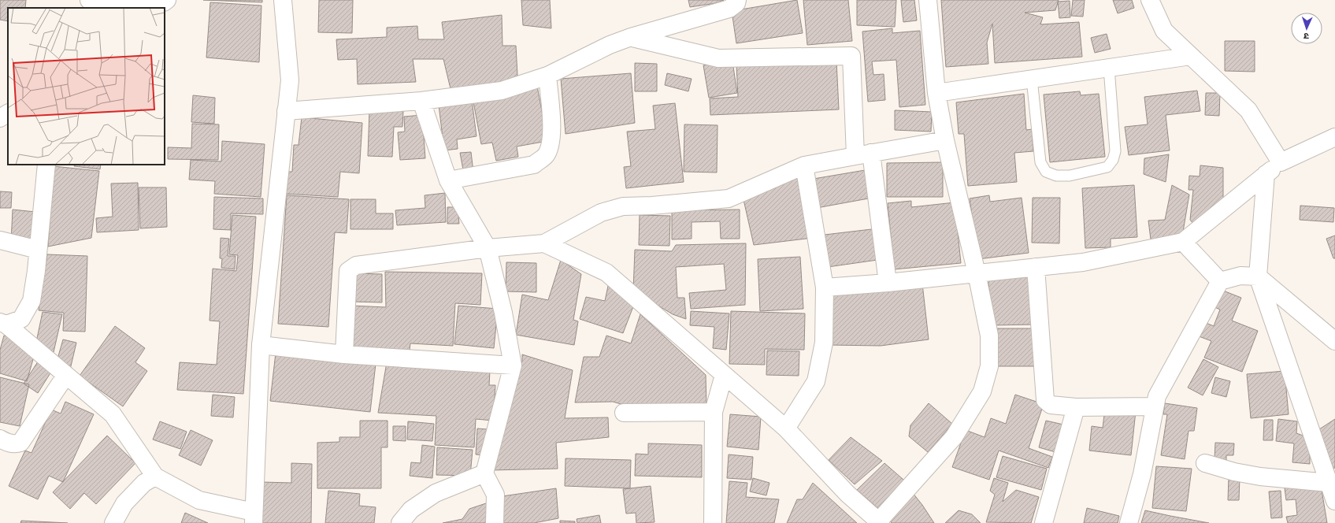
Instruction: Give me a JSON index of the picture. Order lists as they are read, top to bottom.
{
  "north": "bottom"
}
